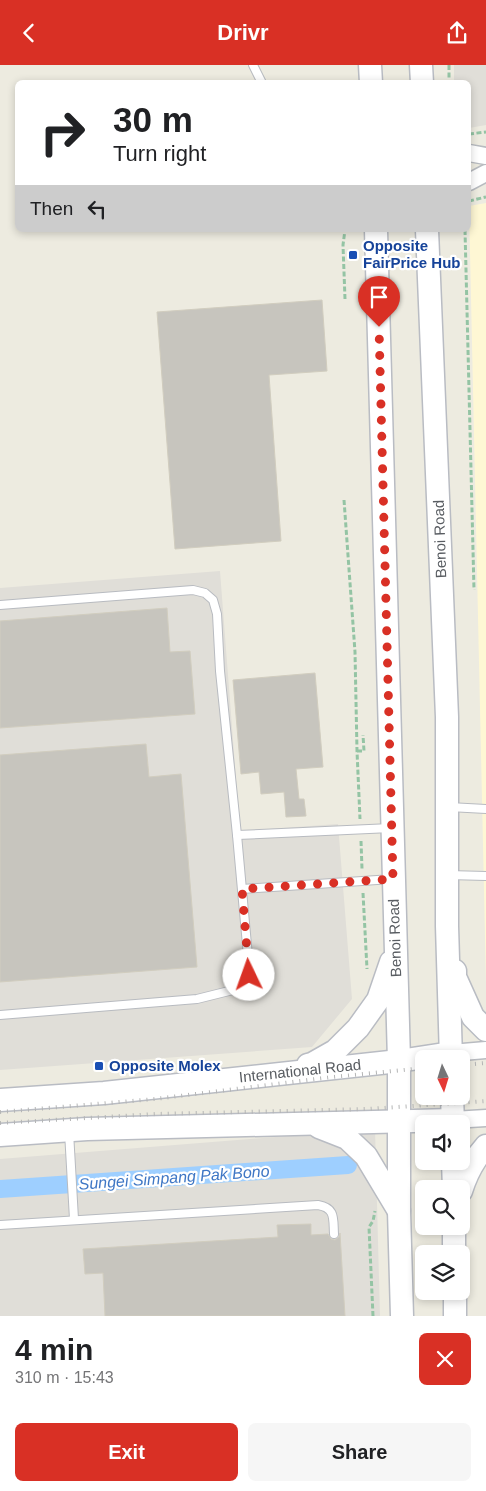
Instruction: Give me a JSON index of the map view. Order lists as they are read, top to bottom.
{
  "streets": {
    "main road": ["Benoi Road", "International Road"]
  },
  "crossings": [
    ["Benoi Road", "International Road"]
  ],
  "water": ["Sungei Simpang Pak Bono"],
  "places": {
    "transit": ["Opposite FairPrice Hub", "Opposite Molex"]
  },
  "north": "bottom",
  "page": {
    "header": "Drivr",
    "turn": ["30 m", "Turn right"],
    "then": "Then",
    "heading": ["4 min", "310 m · 15:43"],
    "buttons": ["Exit", "Share"]
  }
}
